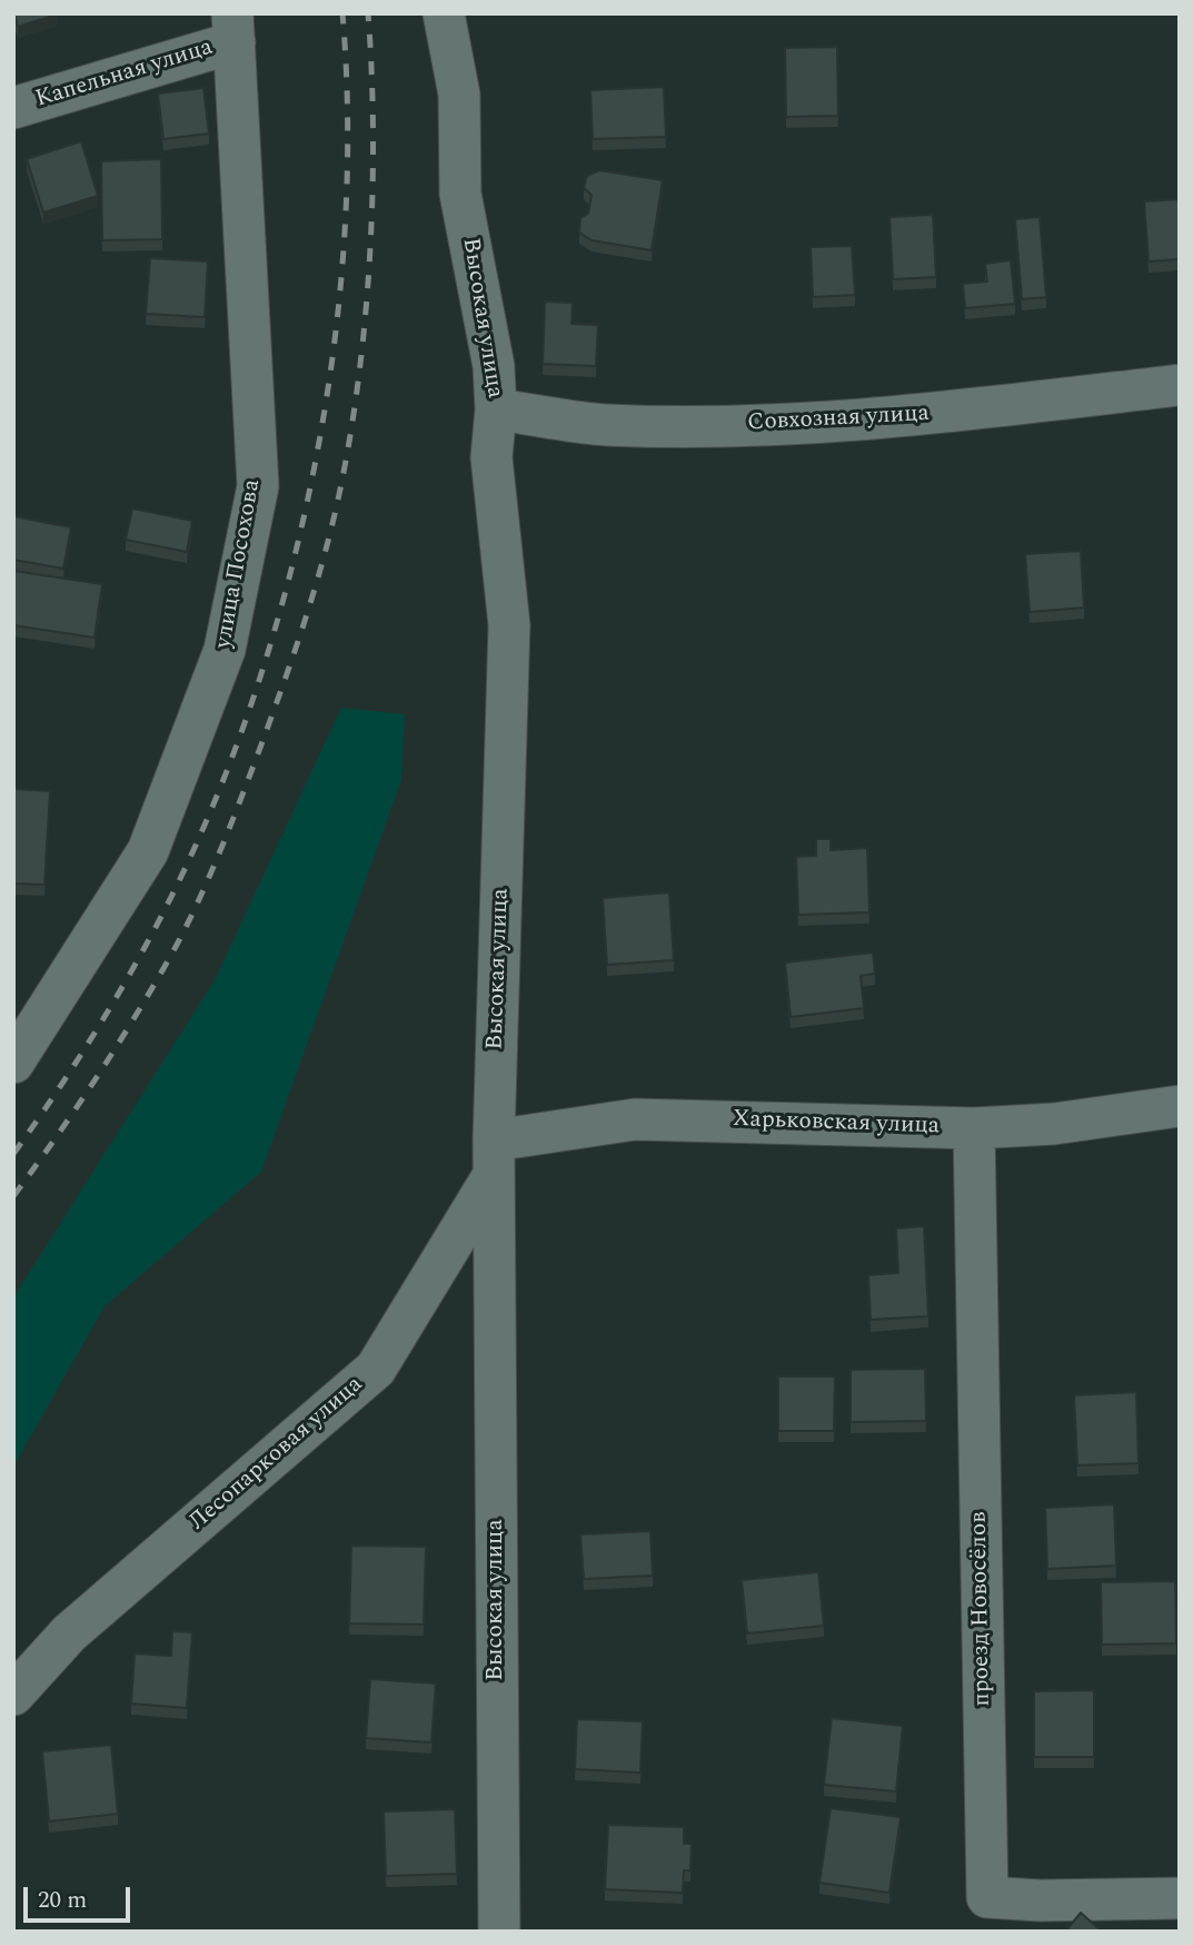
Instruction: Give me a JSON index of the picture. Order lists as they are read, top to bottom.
{
  "streets": {
    "street": [
      "Капельная улица",
      "Высокая улица",
      "Совхозная улица",
      "улица Посохова",
      "Харьковская улица",
      "Лесопарковая улица",
      "проезд Новосёлов"
    ]
  },
  "crossings": [
    ["Капельная улица", "улица Посохова"],
    ["Высокая улица", "Совхозная улица"],
    ["Высокая улица", "Харьковская улица"],
    ["Высокая улица", "Лесопарковая улица"],
    ["Харьковская улица", "Лесопарковая улица"],
    ["Харьковская улица", "проезд Новосёлов"]
  ],
  "scale_bar": "20 m"
}
